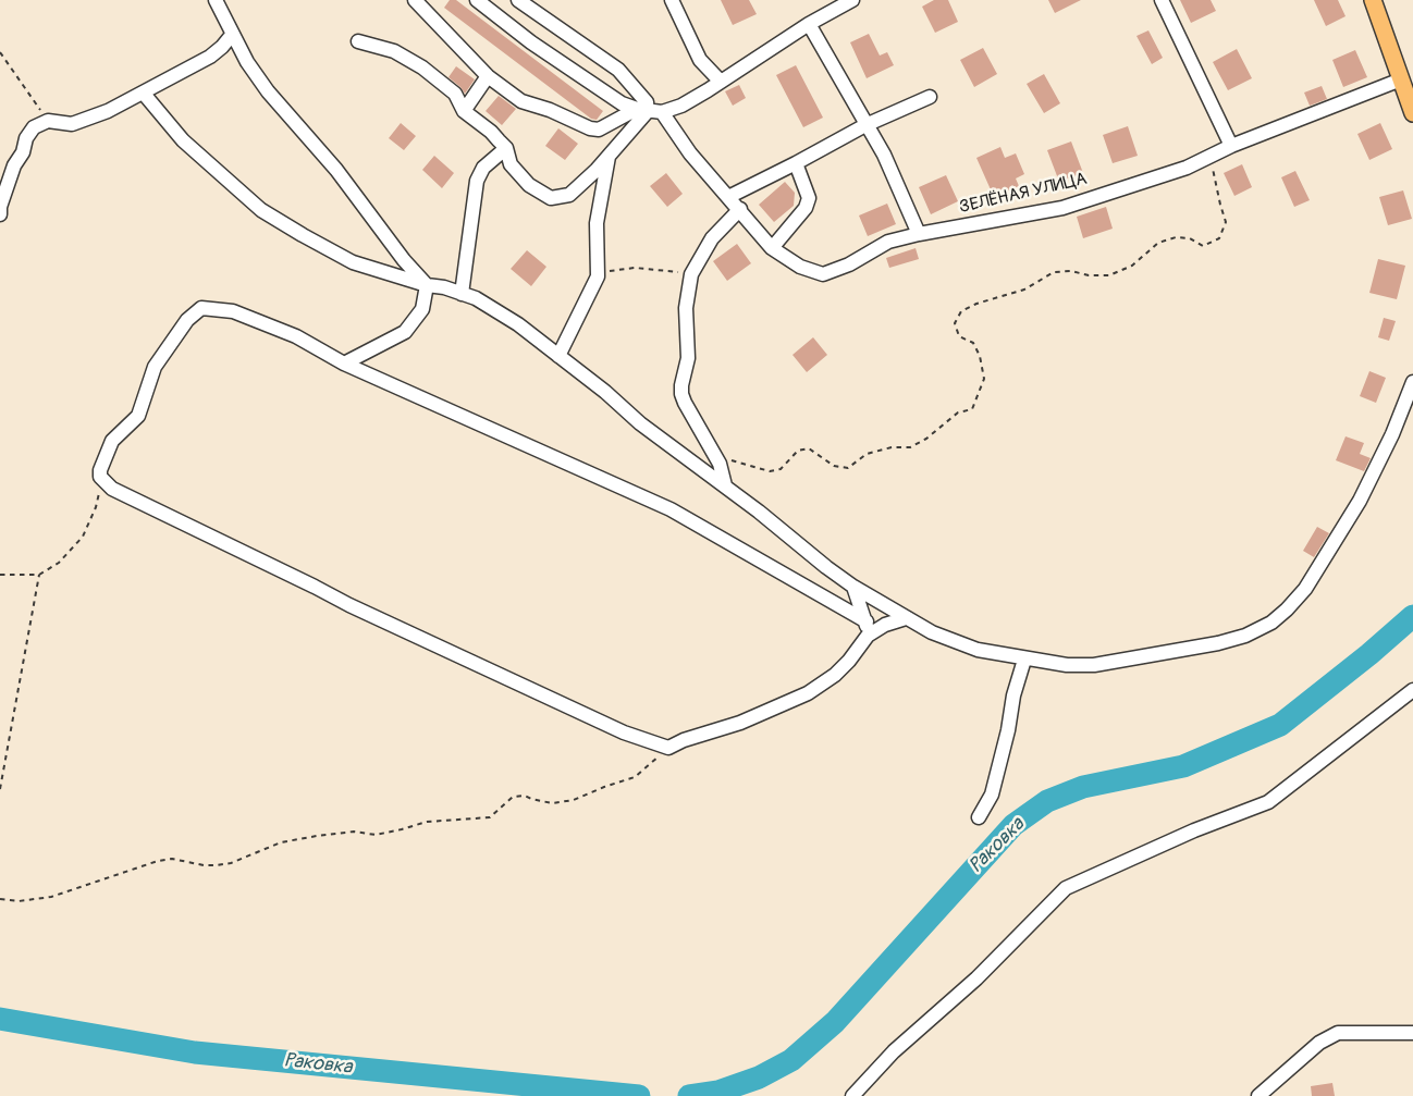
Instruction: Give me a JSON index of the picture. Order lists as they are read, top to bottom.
{
  "streets": {
    "street": ["ЗЕЛЁНАЯ УЛИЦА"]
  },
  "water": ["Раковка"]
}
